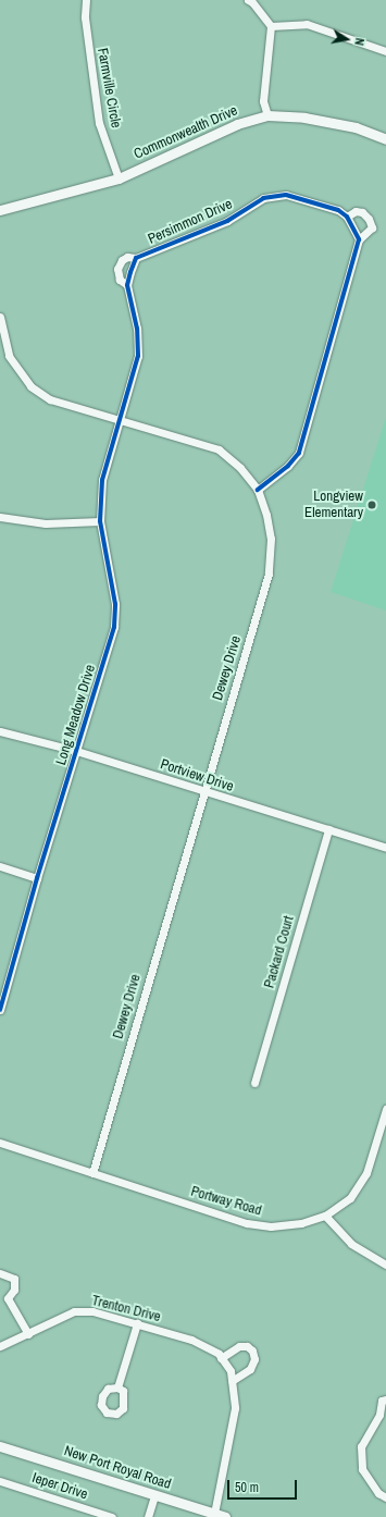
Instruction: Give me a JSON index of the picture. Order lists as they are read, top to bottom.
{
  "streets": {
    "street": [
      "Farmville Circle",
      "Commonwealth Drive",
      "Persimmon Drive",
      "Dewey Drive",
      "Long Meadow Drive",
      "Portview Drive",
      "Packard Court",
      "Portway Road",
      "Trenton Drive",
      "New Port Royal Road",
      "Ieper Drive"
    ]
  },
  "crossings": [
    ["Farmville Circle", "Commonwealth Drive"],
    ["Persimmon Drive", "Dewey Drive"],
    ["Persimmon Drive", "Long Meadow Drive"],
    ["Dewey Drive", "Long Meadow Drive"],
    ["Dewey Drive", "Portview Drive"],
    ["Dewey Drive", "Portway Road"],
    ["Long Meadow Drive", "Portview Drive"],
    ["Portview Drive", "Packard Court"],
    ["Trenton Drive", "New Port Royal Road"]
  ],
  "places": ["Longview Elementary"],
  "scale_bar": "50 m",
  "north": "right"
}
